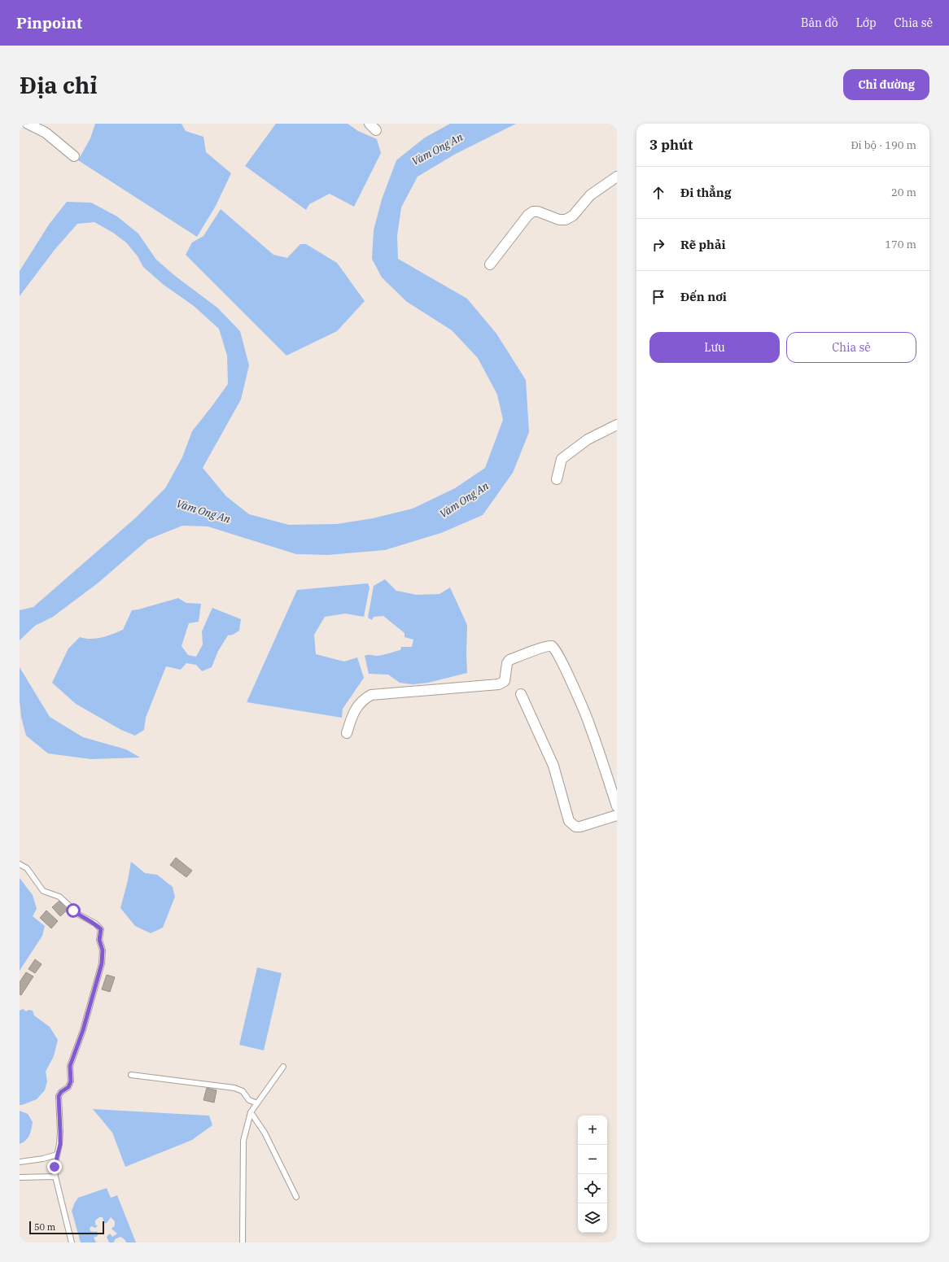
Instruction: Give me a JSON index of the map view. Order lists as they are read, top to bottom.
{
  "water": ["Vàm Ong An"],
  "scale_bar": "50 m",
  "page": {
    "header": "Pinpoint",
    "nav": ["Bản đồ", "Lớp", "Chia sẻ"],
    "buttons": [
      "Chỉ đường",
      ["Lưu", "Chia sẻ"]
    ],
    "title": "Địa chỉ",
    "heading": ["3 phút", "Đi bộ · 190 m"],
    "list": [
      ["Đi thẳng", "20 m"],
      ["Rẽ phải", "170 m"],
      "Đến nơi"
    ],
    "map_buttons": ["+", "−"],
    "scale": "50 m"
  }
}
